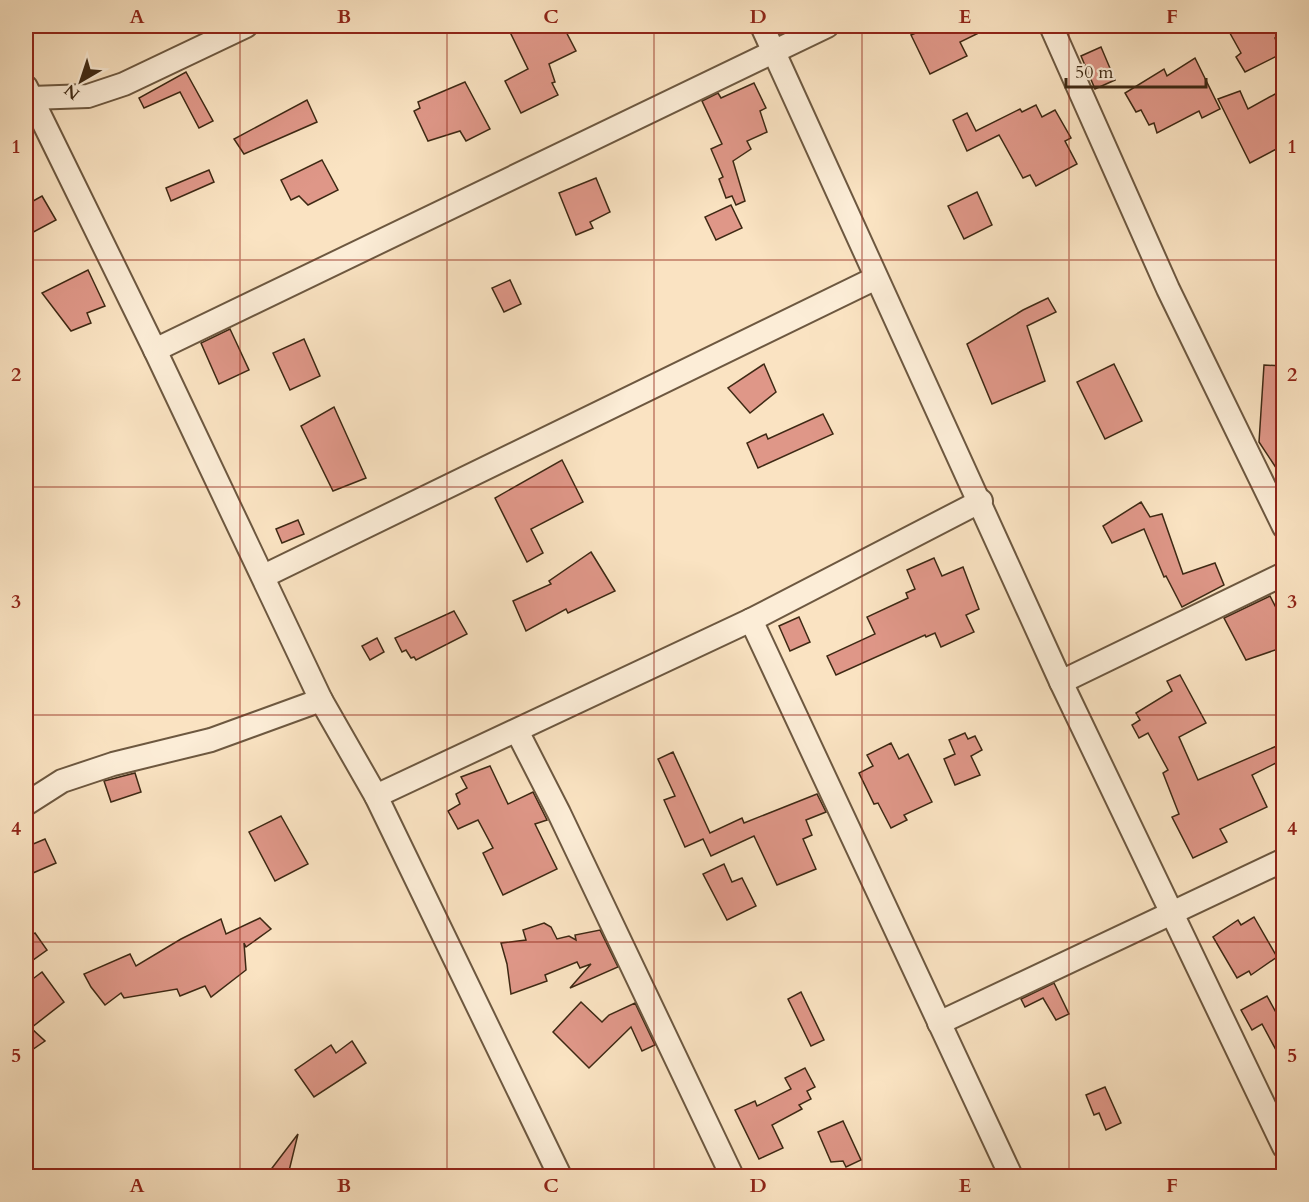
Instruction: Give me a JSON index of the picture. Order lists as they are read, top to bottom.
{
  "scale_bar": "50 m",
  "north": "bottom left",
  "grid": {
    "columns": [
      "A",
      "B",
      "C",
      "D",
      "E",
      "F"
    ],
    "rows": [
      "1",
      "2",
      "3",
      "4",
      "5"
    ]
  }
}
